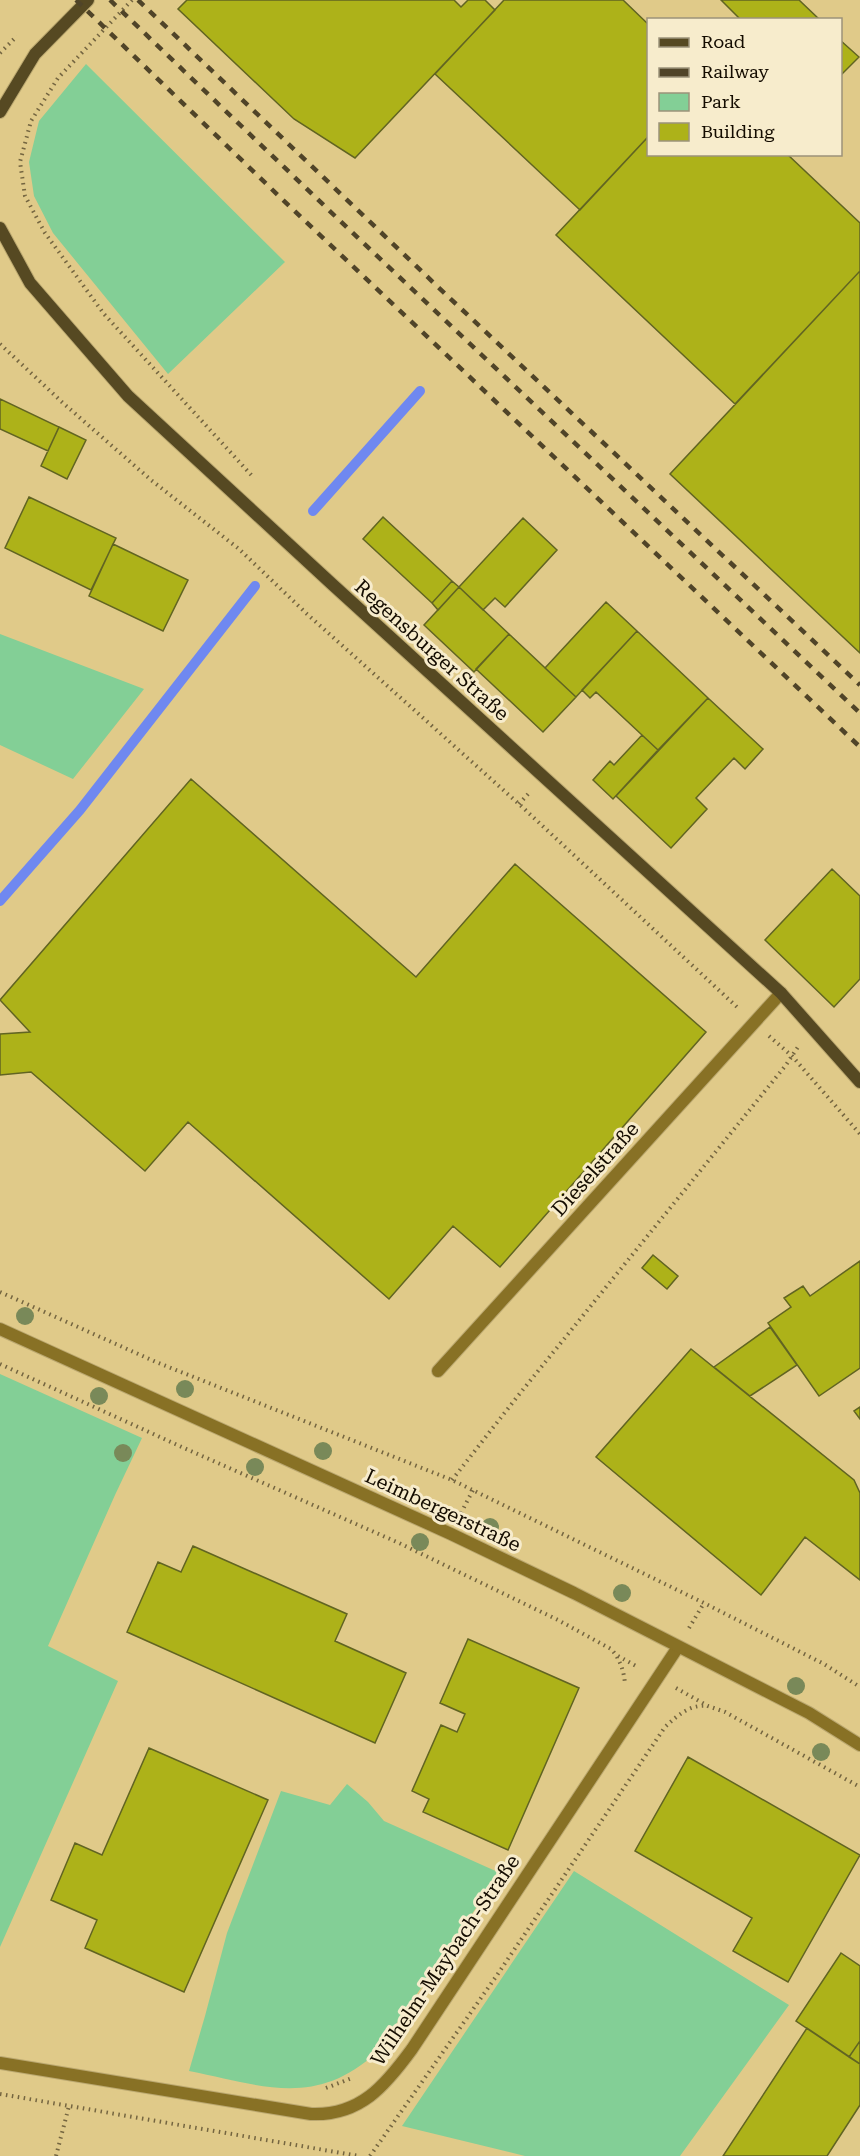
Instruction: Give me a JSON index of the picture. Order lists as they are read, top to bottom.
{
  "streets": {
    "main road": ["Regensburger Straße"],
    "street": ["Dieselstraße", "Leimbergerstraße", "Wilhelm-Maybach-Straße"]
  },
  "crossings": [
    ["Regensburger Straße", "Dieselstraße"],
    ["Leimbergerstraße", "Wilhelm-Maybach-Straße"]
  ],
  "legend": [
    "Road",
    "Railway",
    "Park",
    "Building"
  ]
}
